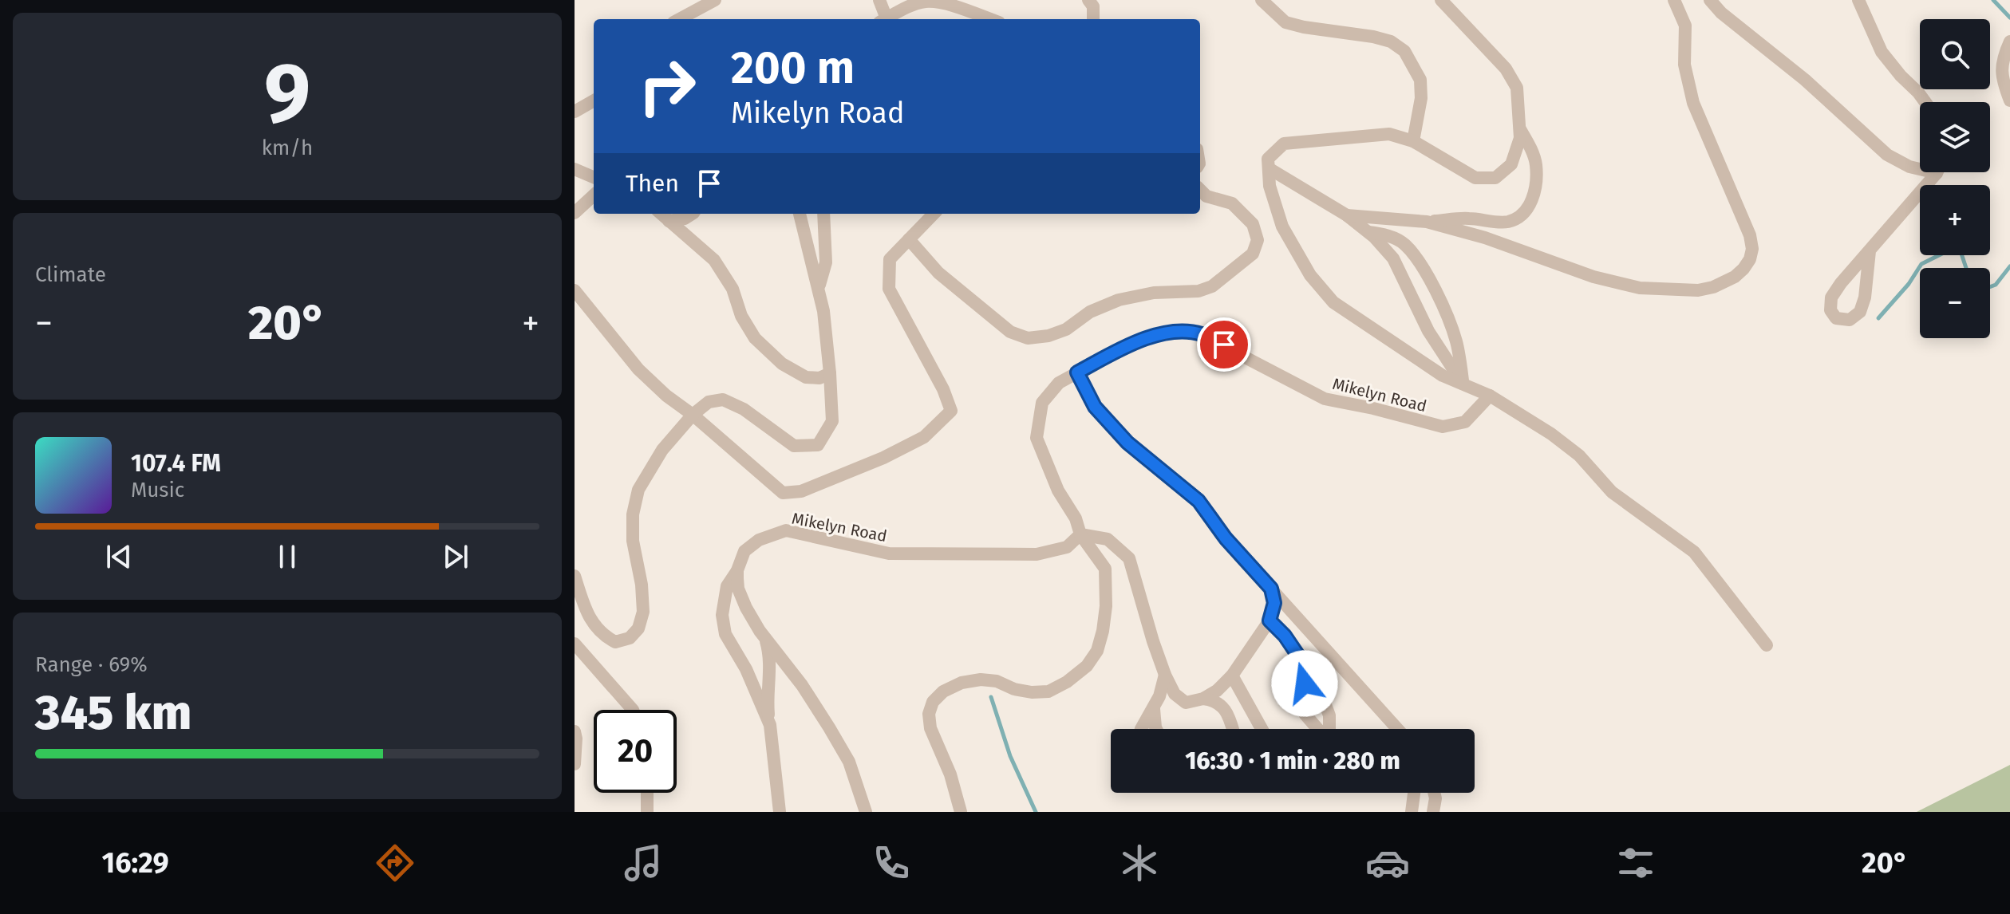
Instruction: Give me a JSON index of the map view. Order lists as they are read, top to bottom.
{
  "streets": {
    "street": ["Mikelyn Road"]
  },
  "page": {
    "tile": [
      ["9", "km/h"],
      "Climate",
      ["Range · 69%", "345 km"]
    ],
    "map_buttons": ["+", "−"],
    "turn": ["200 m", "Mikelyn Road"],
    "then": "Then",
    "heat": ["−", "20°", "+"],
    "song": ["107.4 FM", "Music"],
    "limit": "20",
    "trip": "16:30 · 1 min · 280 m",
    "tabs": ["16:29", "20°"]
  }
}
